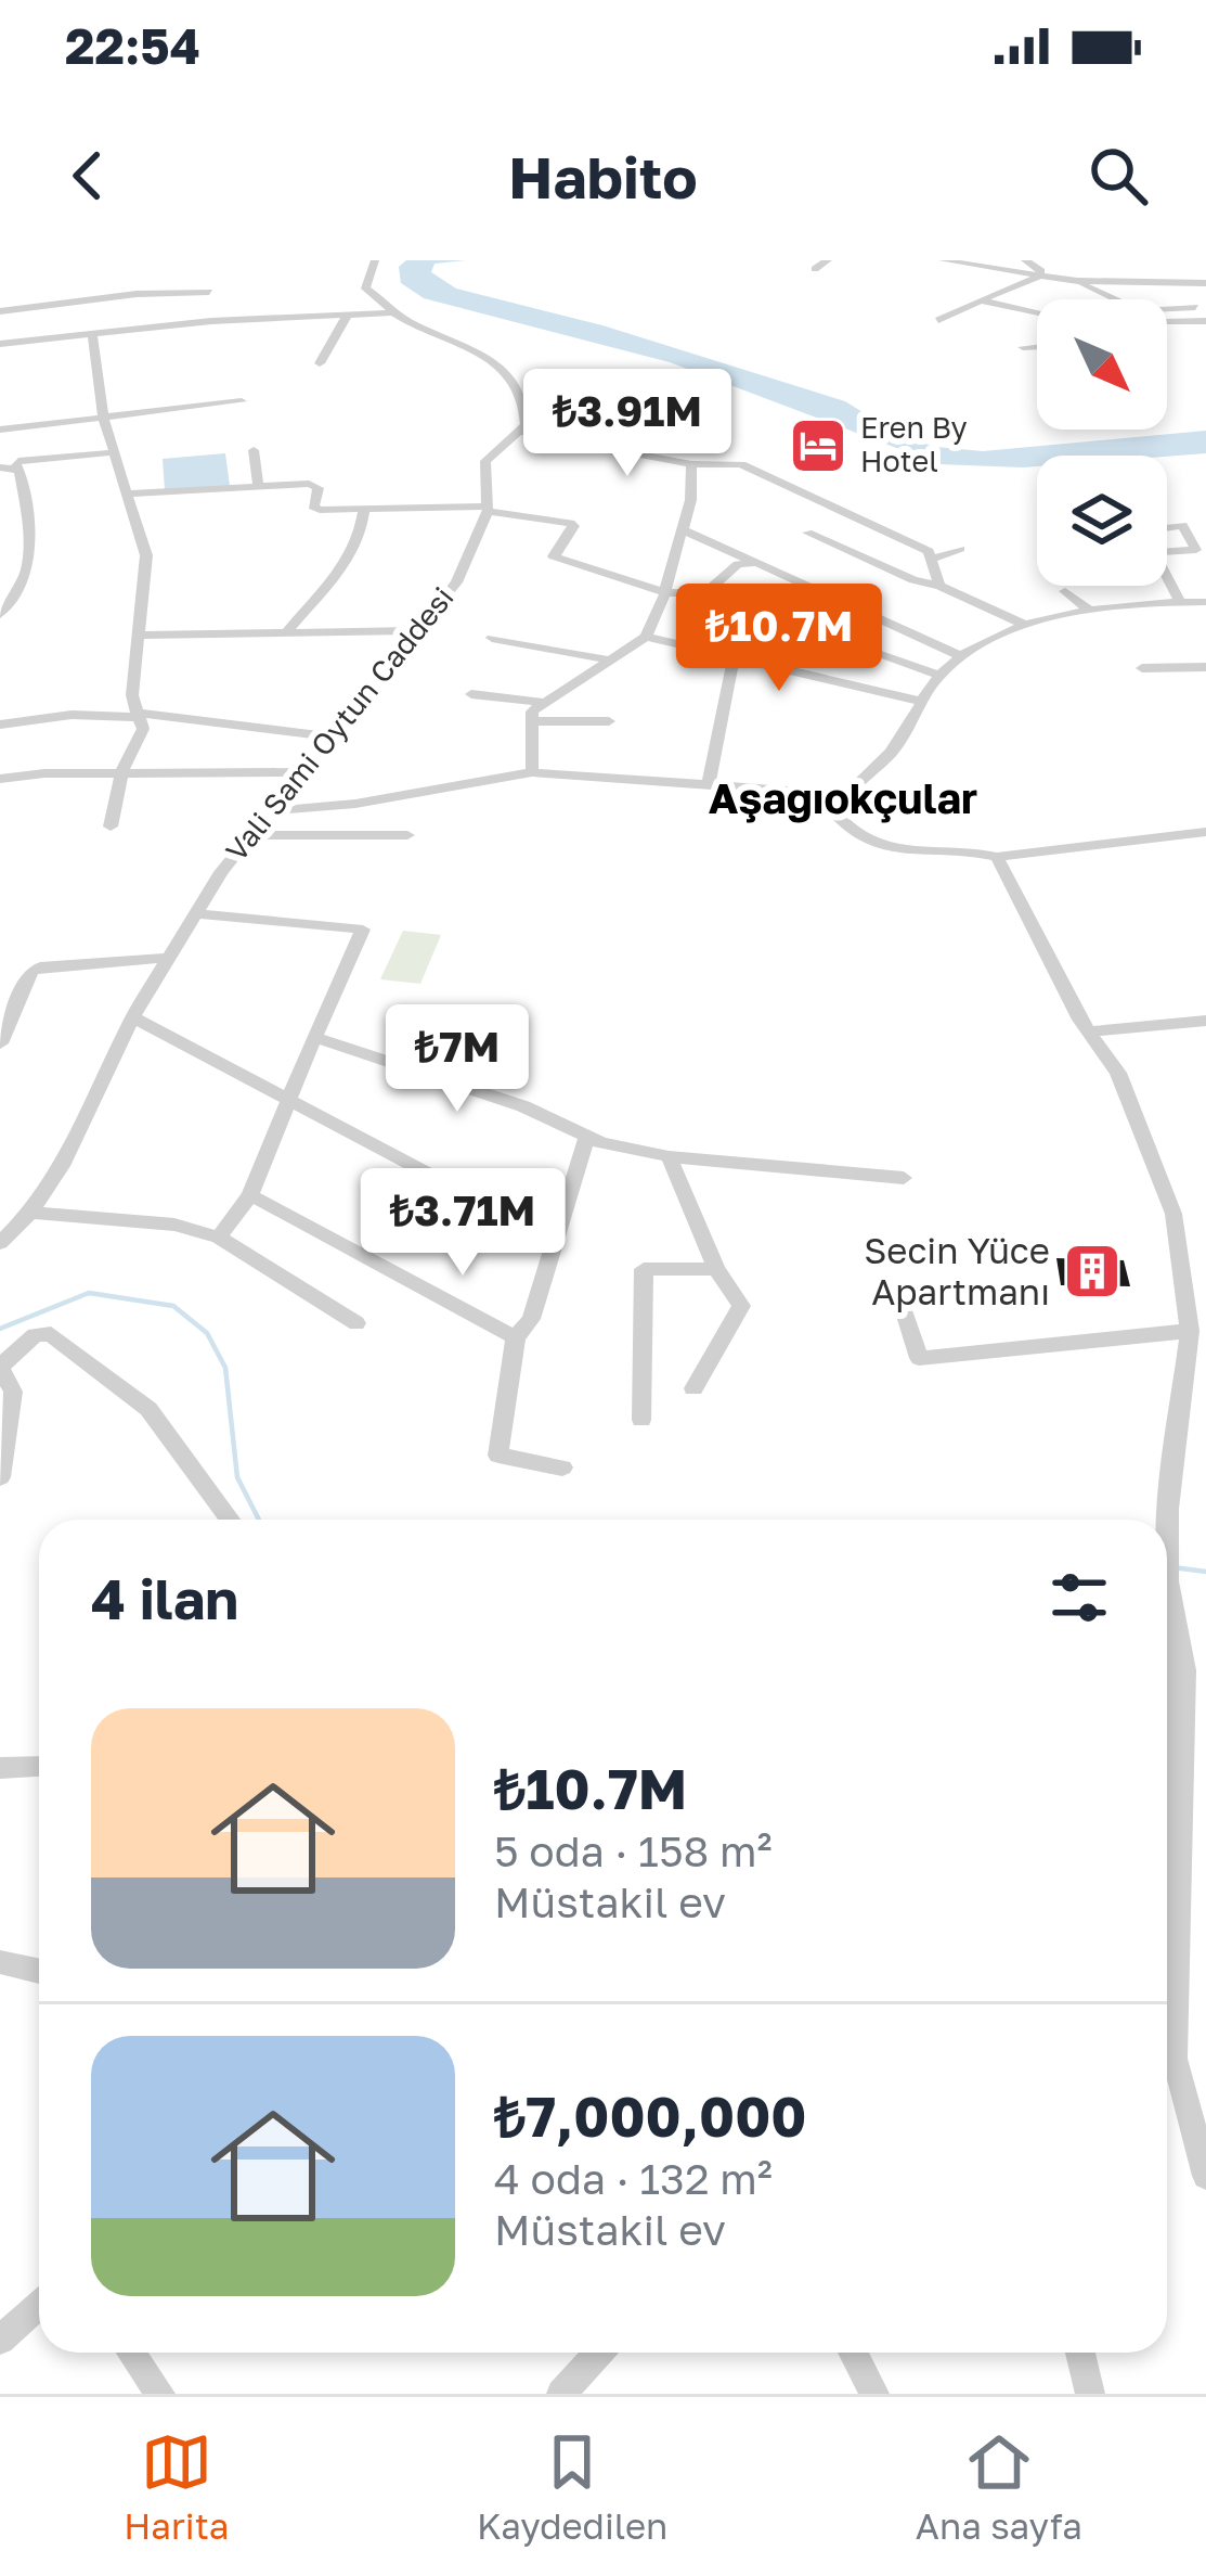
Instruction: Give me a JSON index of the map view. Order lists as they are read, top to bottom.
{
  "streets": {
    "street": ["Vali Sami Oytun Caddesi"]
  },
  "districts": ["Aşağıokçular"],
  "places": {
    "hotel": ["Eren By Hotel"],
    "building": ["Secin Yüce Apartmanı"]
  },
  "north": "bottom right",
  "page": {
    "status": "22:54",
    "header": "Habito",
    "price": [
      "₺3.91M",
      "₺10.7M",
      "₺7M",
      "₺3.71M"
    ],
    "heading": "4 ilan",
    "list": [
      {
        "name": "₺10.7M",
        "note": "5 oda · 158 m² · Müstakil ev"
      },
      {
        "name": "₺7,000,000",
        "note": "4 oda · 132 m² · Müstakil ev"
      }
    ],
    "tabs": ["Harita", "Kaydedilen", "Ana sayfa"]
  }
}
